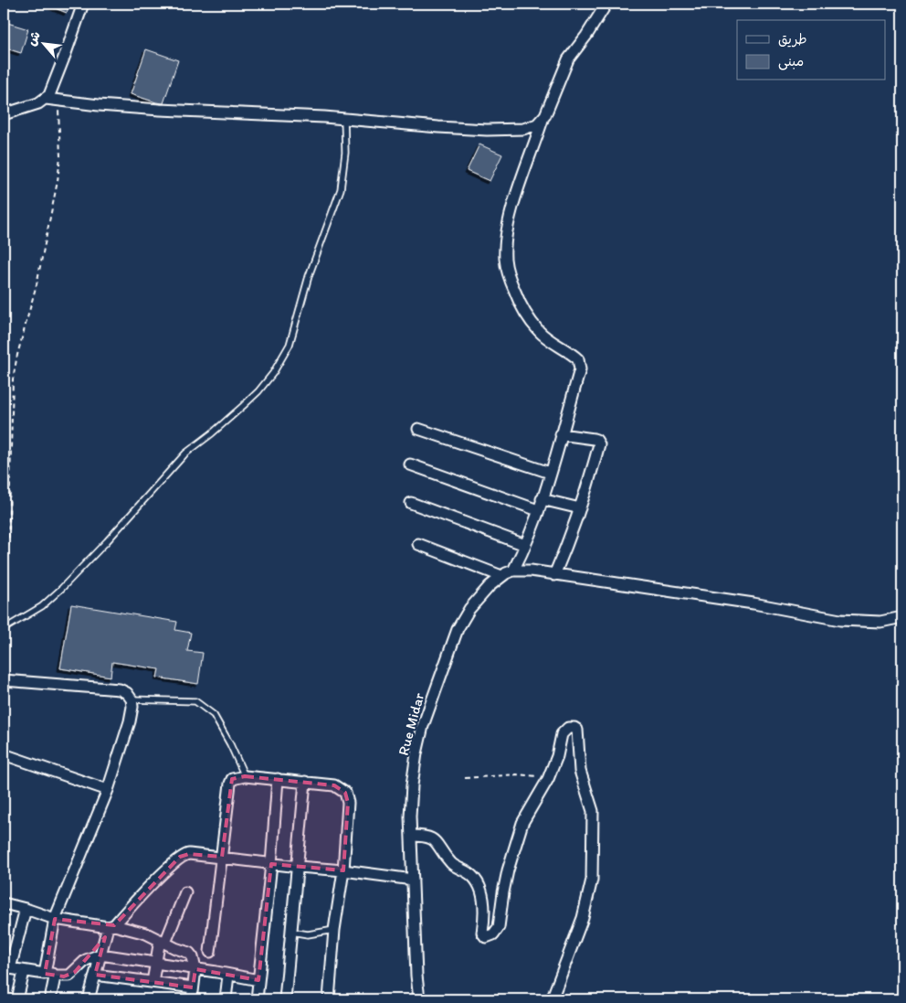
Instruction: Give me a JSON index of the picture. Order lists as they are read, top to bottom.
{
  "streets": {
    "street": ["Rue Midar"]
  },
  "legend": ["طريق", "مبنى"],
  "north": "top left"
}
